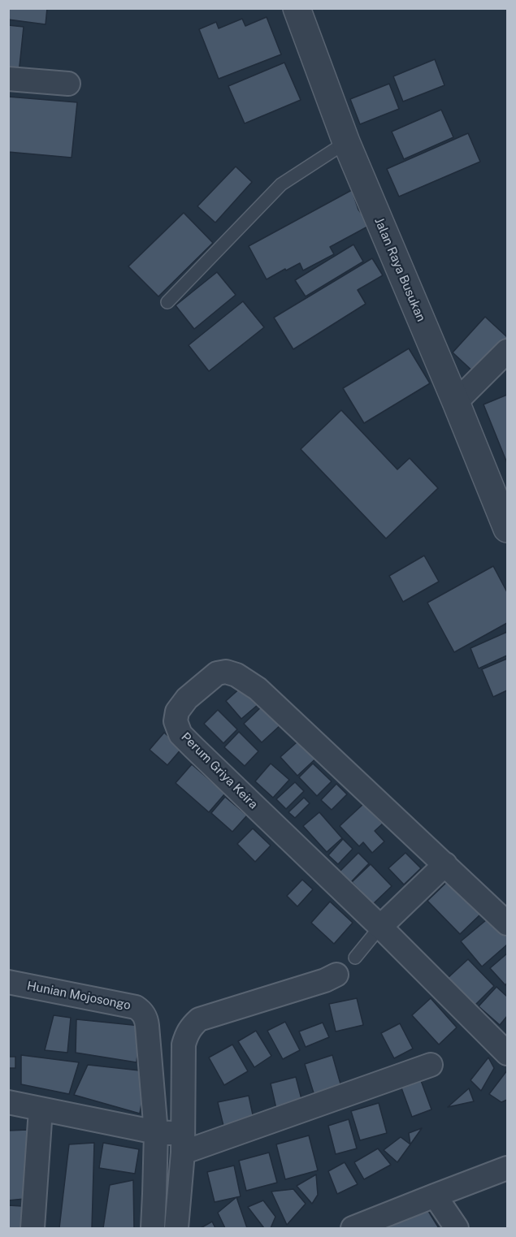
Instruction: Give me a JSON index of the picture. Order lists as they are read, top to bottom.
{
  "streets": {
    "street": ["Jalan Raya Busukan", "Perum Griya Keira", "Hunian Mojosongo"]
  }
}
